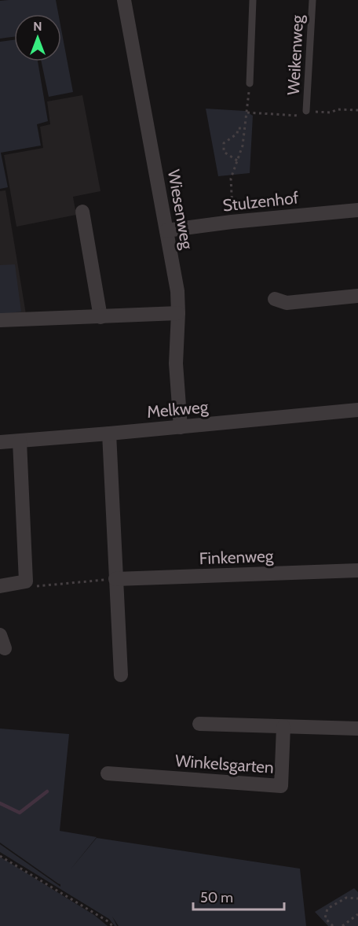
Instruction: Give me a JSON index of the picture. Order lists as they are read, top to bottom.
{
  "streets": {
    "street": [
      "Stulzenhof",
      "Wiesenweg",
      "Melkweg",
      "Finkenweg",
      "Winkelsgarten"
    ],
    "lane": ["Weikenweg"]
  },
  "crossings": [
    ["Stulzenhof", "Wiesenweg"],
    ["Wiesenweg", "Melkweg"]
  ],
  "scale_bar": "50 m",
  "north": "top"
}
